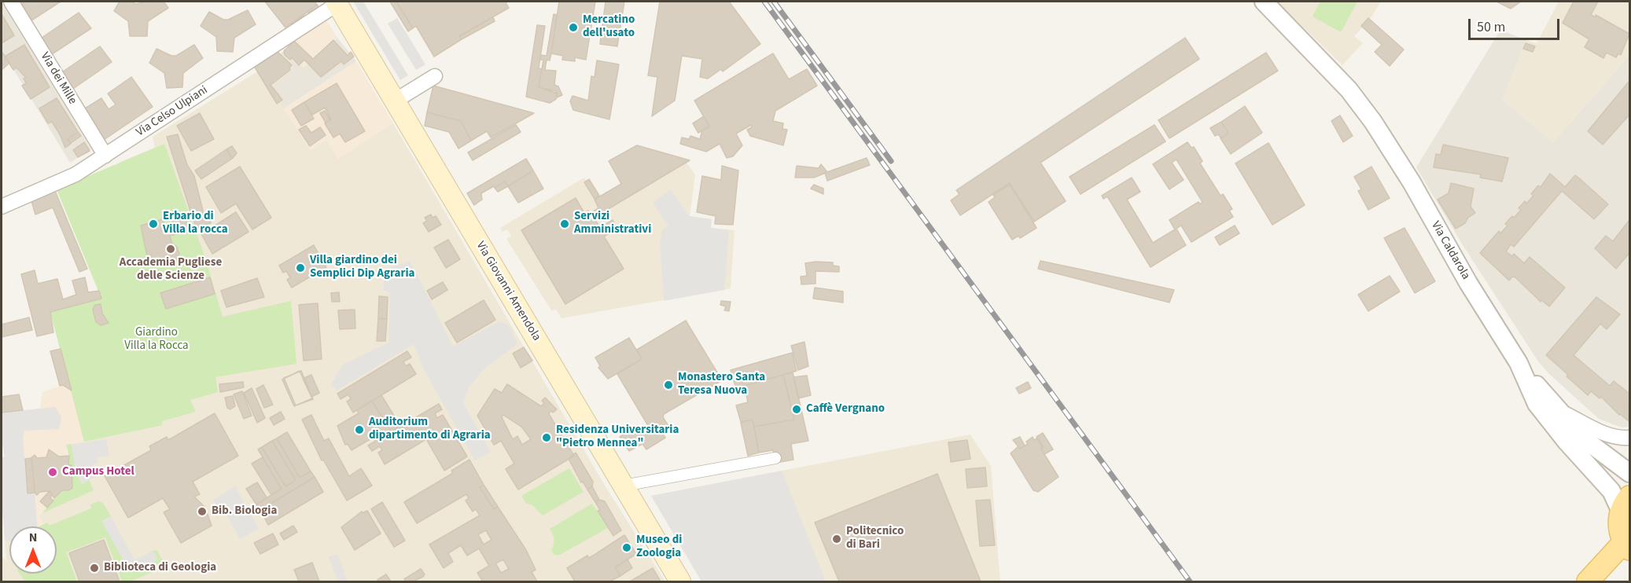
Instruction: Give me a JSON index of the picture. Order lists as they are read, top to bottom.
{
  "streets": {
    "main road": ["Via Giovanni Amendola"],
    "street": ["Via dei Mille", "Via Celso Ulpiani", "Via Caldarola"]
  },
  "crossings": [
    ["Via dei Mille", "Via Celso Ulpiani"],
    ["Via Celso Ulpiani", "Via Giovanni Amendola"]
  ],
  "parks": ["Giardino Villa la Rocca"],
  "places": [
    "Mercatino dell'usato",
    "Erbario di Villa la rocca",
    "Servizi Amministrativi",
    "Accademia Pugliese delle Scienze",
    "Villa giardino dei Semplici Dip Agraria",
    "Monastero Santa Teresa Nuova",
    "Caffè Vergnano",
    "Auditorium dipartimento di Agraria",
    "Residenza Universitaria \"Pietro Mennea\"",
    "Campus Hotel",
    "Bib. Biologia",
    "Politecnico di Bari",
    "Museo di Zoologia",
    "Biblioteca di Geologia"
  ],
  "scale_bar": "50 m",
  "north": "top"
}
